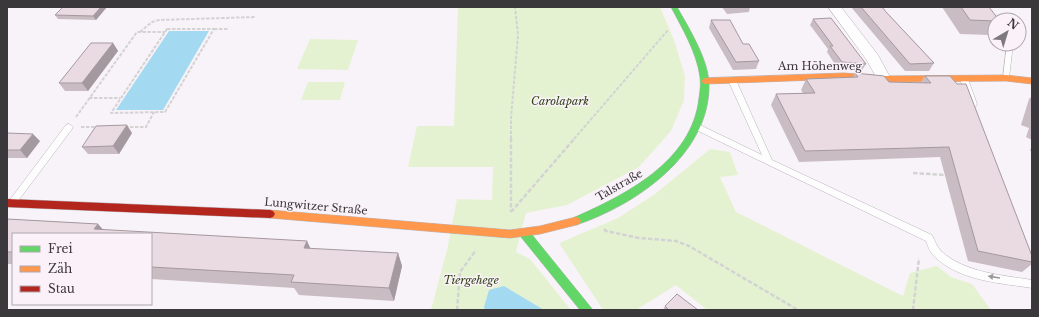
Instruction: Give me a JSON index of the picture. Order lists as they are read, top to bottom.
{
  "streets": {
    "street": ["Am Höhenweg", "Talstraße", "Lungwitzer Straße"]
  },
  "crossings": [
    ["Am Höhenweg", "Talstraße"],
    ["Talstraße", "Lungwitzer Straße"]
  ],
  "parks": ["Carolapark", "Tiergehege"],
  "legend": ["Frei", "Zäh", "Stau"],
  "north": "top right"
}
